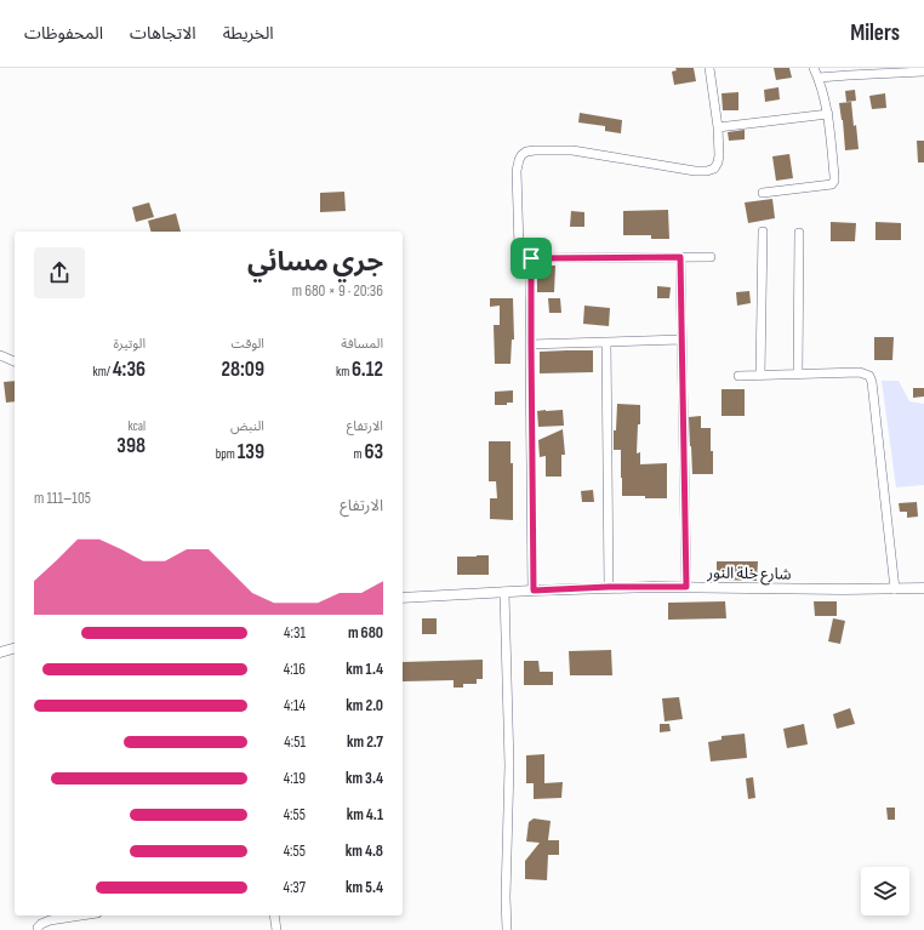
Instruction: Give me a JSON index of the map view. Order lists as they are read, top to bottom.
{
  "streets": {
    "street": ["شارع خلة النور"]
  },
  "page": {
    "header": "Milers",
    "nav": ["الخريطة", "الاتجاهات", "المحفوظات"],
    "heading": ["جري مسائي", "20:36 · 9 × 680 m"],
    "stats": [
      ["المسافة", "6.12 km"],
      ["الوقت", "28:09"],
      ["الوتيرة", "4:36 /km"],
      ["الارتفاع", "63 m"],
      ["النبض", "139 bpm"],
      ["kcal", "398"]
    ],
    "chart": ["الارتفاع", "105–111 m"],
    "list": [
      {
        "name": "680 m",
        "note": "4:31"
      },
      {
        "name": "1.4 km",
        "note": "4:16"
      },
      {
        "name": "2.0 km",
        "note": "4:14"
      },
      {
        "name": "2.7 km",
        "note": "4:51"
      },
      {
        "name": "3.4 km",
        "note": "4:19"
      },
      {
        "name": "4.1 km",
        "note": "4:55"
      },
      {
        "name": "4.8 km",
        "note": "4:55"
      },
      {
        "name": "5.4 km",
        "note": "4:37"
      }
    ]
  }
}
